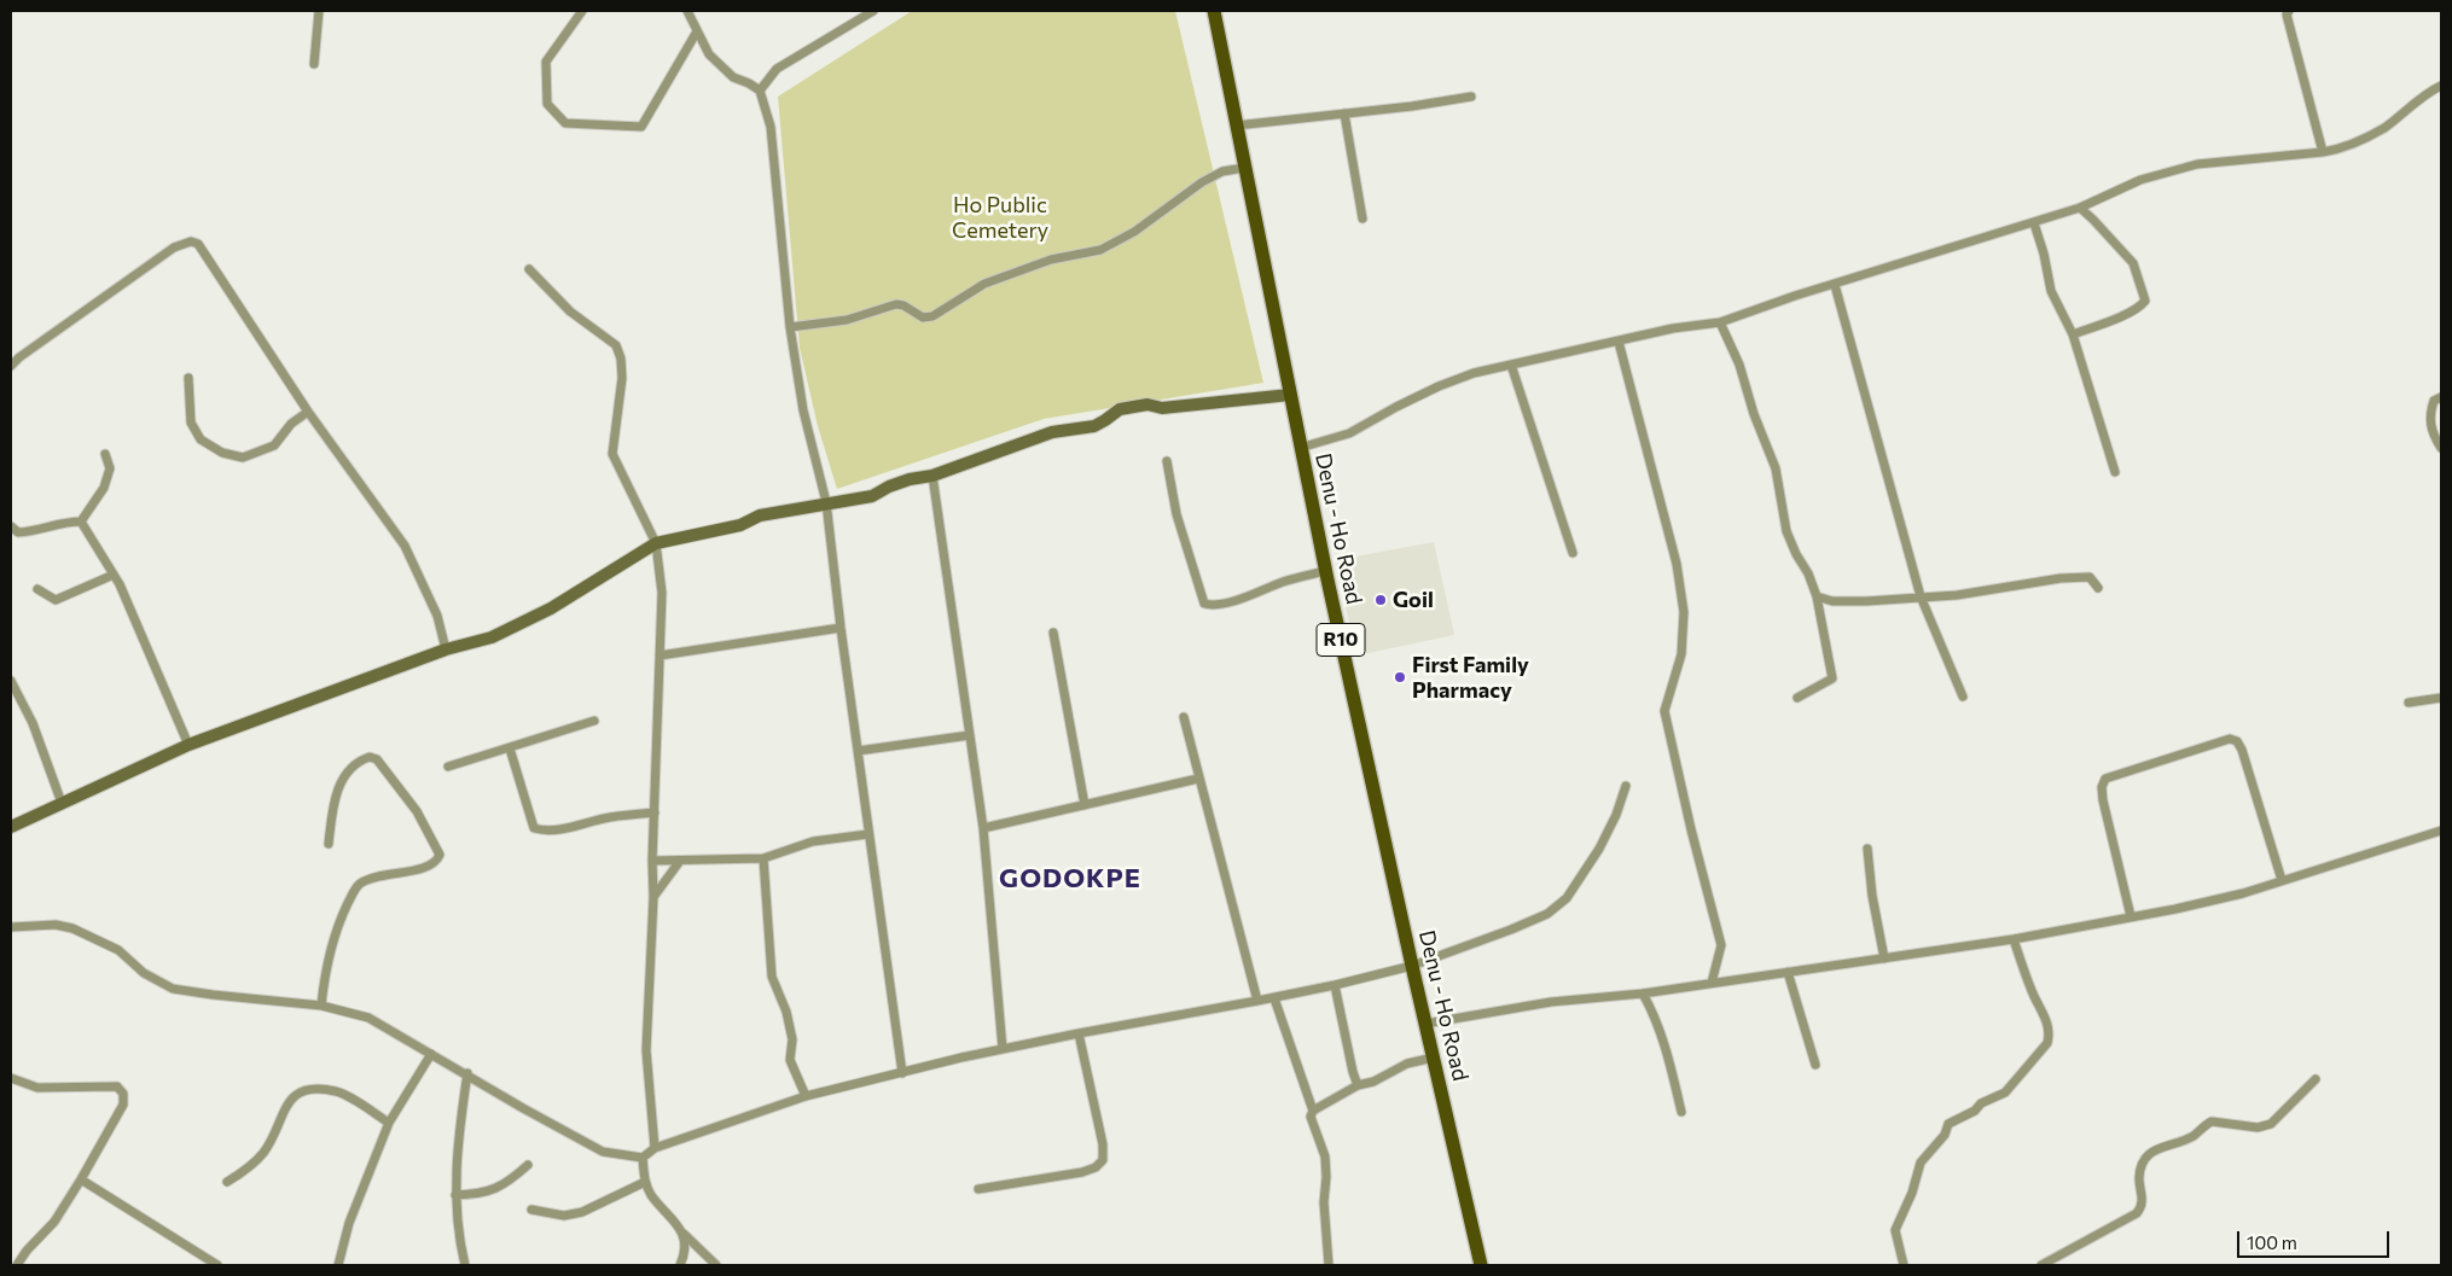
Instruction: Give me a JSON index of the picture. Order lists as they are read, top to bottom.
{
  "streets": {
    "main road": ["Denu - Ho Road", "R10"]
  },
  "districts": ["GODOKPE"],
  "parks": ["Ho Public Cemetery"],
  "places": ["Goil", "First Family Pharmacy"],
  "scale_bar": "100 m"
}
